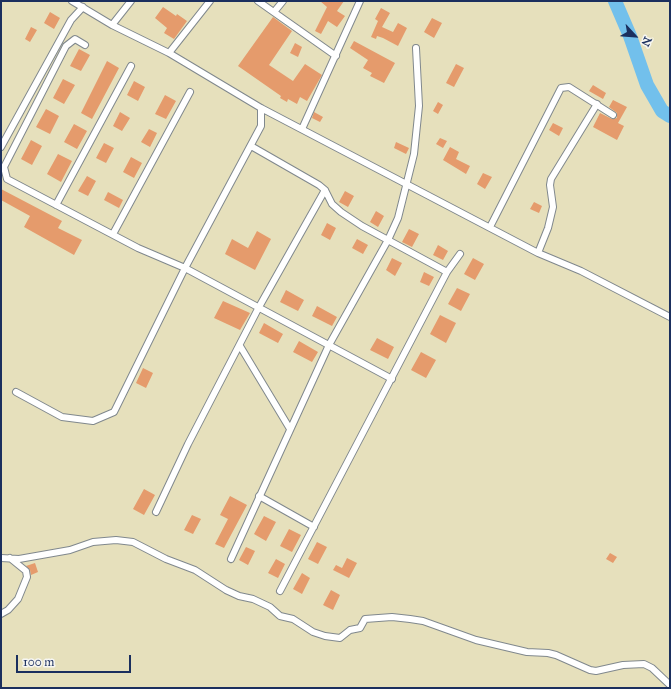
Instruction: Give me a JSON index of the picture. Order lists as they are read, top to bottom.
{
  "scale_bar": "100 m",
  "north": "bottom right"
}
